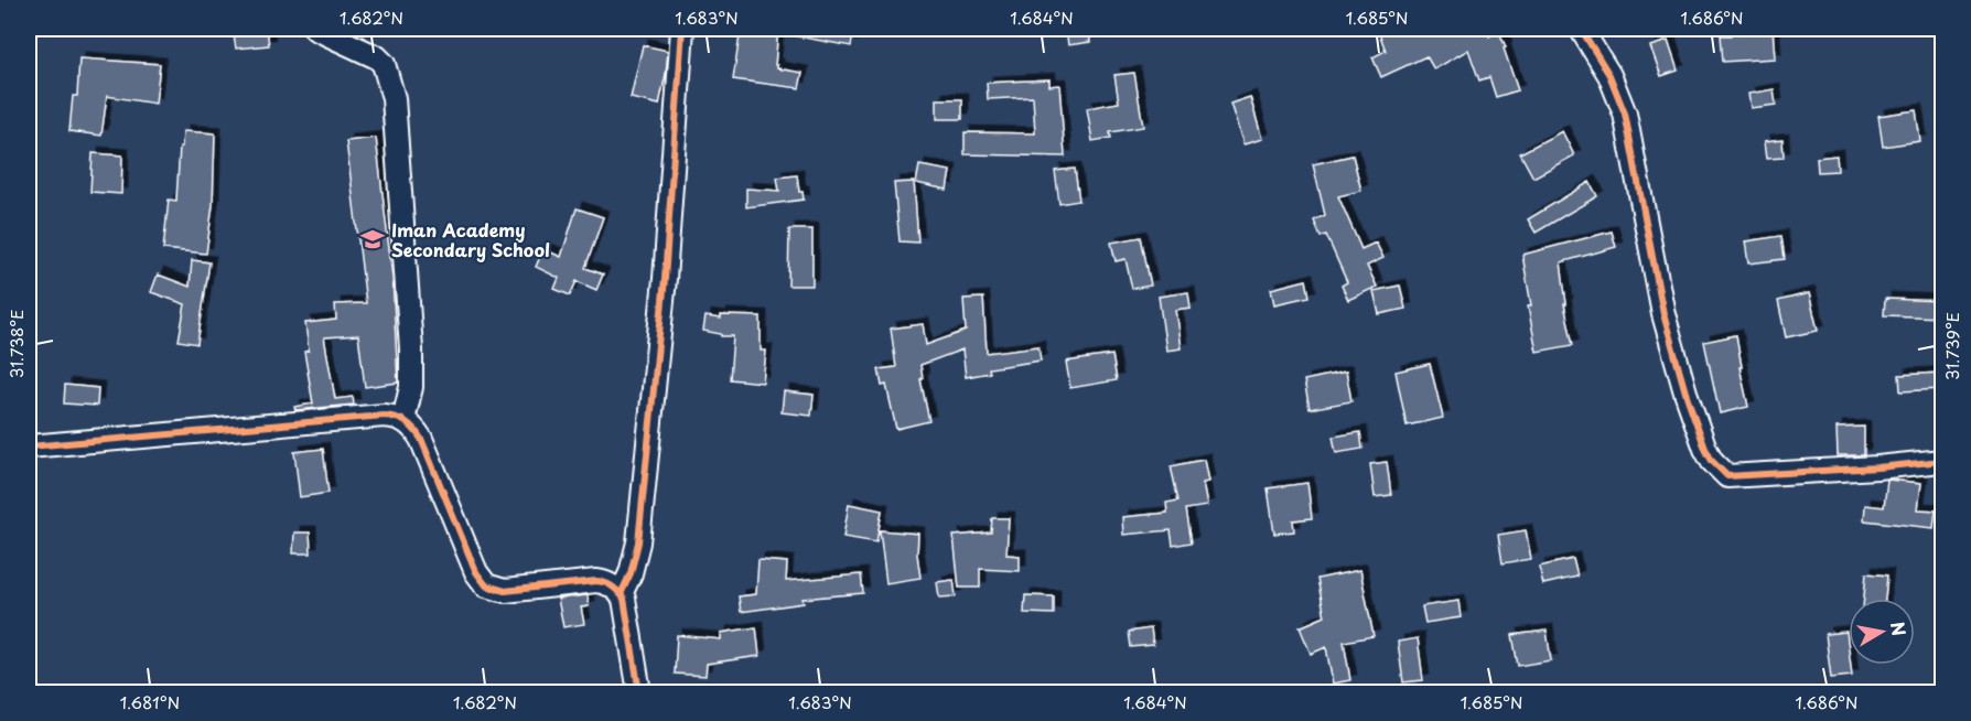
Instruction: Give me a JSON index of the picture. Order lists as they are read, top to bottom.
{
  "places": {
    "school or university": ["Iman Academy Secondary School"]
  },
  "north": "right",
  "coordinates": [
    "1.682°N",
    "1.683°N",
    "1.684°N",
    "1.685°N",
    "1.686°N",
    "31.738°E",
    "31.739°E",
    "1.681°N"
  ]
}
